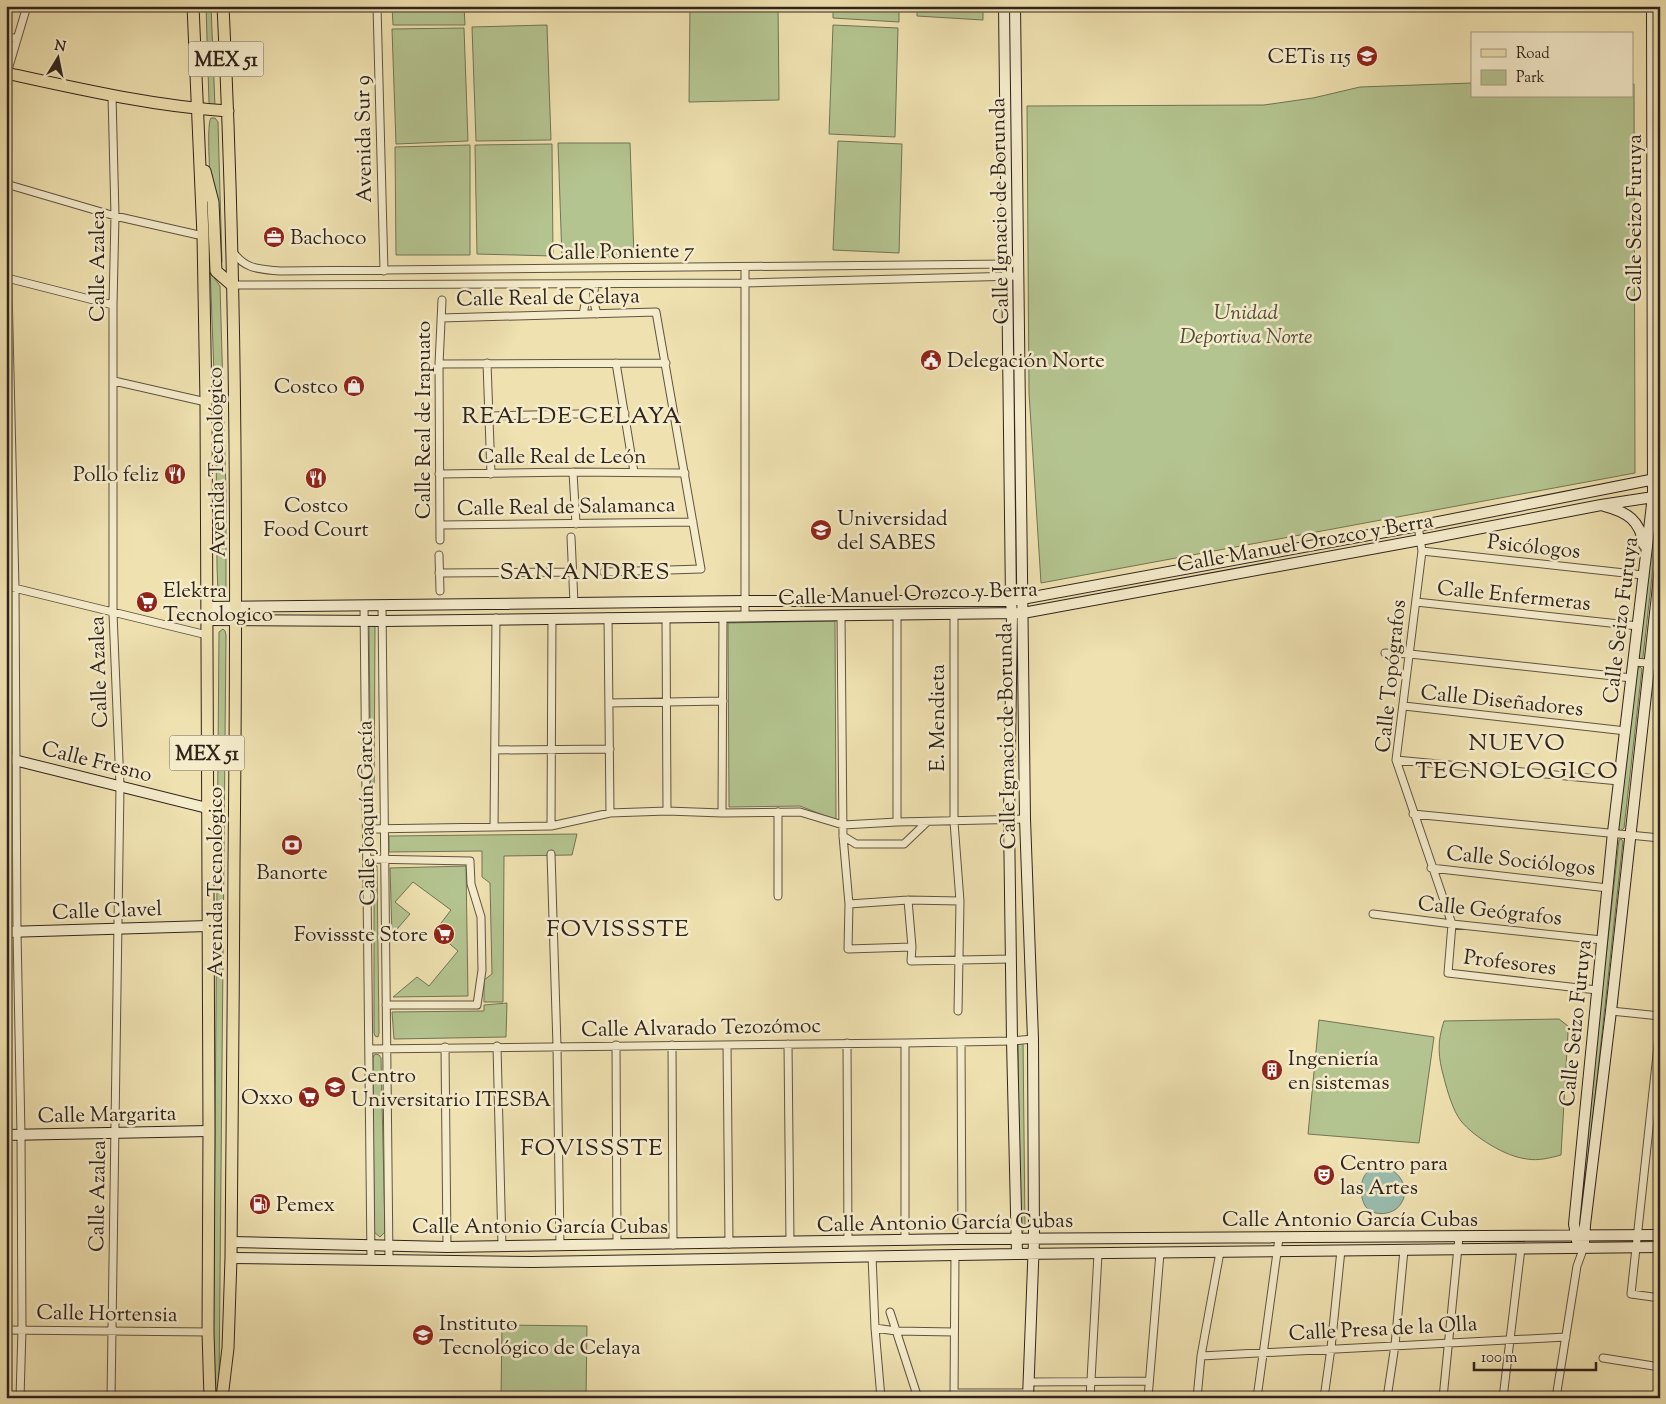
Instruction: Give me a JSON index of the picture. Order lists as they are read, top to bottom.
{
  "streets": {
    "main road": ["MEX 51", "Avenida Tecnológico"],
    "street": [
      "Avenida Sur 9",
      "Calle Ignacio de Borunda",
      "Calle Seizo Furuya",
      "Calle Poniente 7",
      "Calle Azalea",
      "Calle Real de Celaya",
      "Calle Real de Irapuato",
      "Calle Real de León",
      "Calle Real de Salamanca",
      "Calle Manuel Orozco y Berra",
      "Psicólogos",
      "Calle Enfermeras",
      "Calle Topógrafos",
      "Calle Diseñadores",
      "E. Mendieta",
      "Calle Fresno",
      "Calle Joaquín García",
      "Calle Sociólogos",
      "Calle Clavel",
      "Calle Geógrafos",
      "Profesores",
      "Calle Alvarado Tezozómoc",
      "Calle Margarita",
      "Calle Antonio García Cubas",
      "Calle Hortensia",
      "Calle Presa de la Olla"
    ]
  },
  "crossings": [
    ["Avenida Sur 9", "Calle Poniente 7"],
    ["Calle Ignacio de Borunda", "Calle Poniente 7"],
    ["Calle Ignacio de Borunda", "Calle Manuel Orozco y Berra"],
    ["Calle Ignacio de Borunda", "Calle Alvarado Tezozómoc"],
    ["Calle Ignacio de Borunda", "Calle Antonio García Cubas"],
    ["Calle Seizo Furuya", "Calle Manuel Orozco y Berra"],
    ["Calle Seizo Furuya", "Psicólogos"],
    ["Calle Seizo Furuya", "Calle Enfermeras"],
    ["Calle Seizo Furuya", "Calle Diseñadores"],
    ["Calle Seizo Furuya", "Calle Sociólogos"],
    ["Calle Seizo Furuya", "Calle Geógrafos"],
    ["Calle Seizo Furuya", "Profesores"],
    ["Calle Seizo Furuya", "Calle Antonio García Cubas"],
    ["Calle Poniente 7", "Avenida Tecnológico"],
    ["Calle Azalea", "Calle Fresno"],
    ["Calle Azalea", "Calle Clavel"],
    ["Calle Azalea", "Calle Margarita"],
    ["Calle Azalea", "Calle Hortensia"],
    ["Calle Real de Celaya", "Calle Real de Irapuato"],
    ["Calle Real de Irapuato", "Calle Real de León"],
    ["Calle Real de Irapuato", "Calle Real de Salamanca"],
    ["Avenida Tecnológico", "Calle Manuel Orozco y Berra"],
    ["Avenida Tecnológico", "Calle Fresno"],
    ["Avenida Tecnológico", "Calle Clavel"],
    ["Avenida Tecnológico", "Calle Margarita"],
    ["Avenida Tecnológico", "Calle Antonio García Cubas"],
    ["Avenida Tecnológico", "Calle Hortensia"],
    ["Calle Manuel Orozco y Berra", "Calle Topógrafos"],
    ["Calle Manuel Orozco y Berra", "E. Mendieta"],
    ["Calle Manuel Orozco y Berra", "Calle Joaquín García"],
    ["Psicólogos", "Calle Topógrafos"],
    ["Calle Enfermeras", "Calle Topógrafos"],
    ["Calle Topógrafos", "Calle Diseñadores"],
    ["Calle Topógrafos", "Calle Sociólogos"],
    ["Calle Topógrafos", "Calle Geógrafos"],
    ["Calle Topógrafos", "Profesores"],
    ["Calle Joaquín García", "Calle Alvarado Tezozómoc"],
    ["Calle Joaquín García", "Calle Antonio García Cubas"]
  ],
  "districts": [
    "REAL DE CELAYA",
    "SAN ANDRES",
    "NUEVO TECNOLOGICO",
    "FOVISSSTE",
    "FOVISSSTE"
  ],
  "parks": ["Unidad Deportiva Norte"],
  "places": {
    "school or university": [
      "CETis 115",
      "Universidad del SABES",
      "Centro Universitario ITESBA",
      "Instituto Tecnológico de Celaya"
    ],
    "office": ["Bachoco"],
    "public building": ["Delegación Norte"],
    "shop": ["Costco"],
    "restaurant": ["Pollo feliz", "Costco Food Court"],
    "supermarket": ["Elektra Tecnologico", "Fovissste Store", "Oxxo"],
    "bank": ["Banorte"],
    "building": ["Ingeniería en sistemas"],
    "theatre": ["Centro para las Artes"],
    "fuel station": ["Pemex"]
  },
  "legend": ["Road", "Park"],
  "scale_bar": "100 m",
  "north": "top"
}
